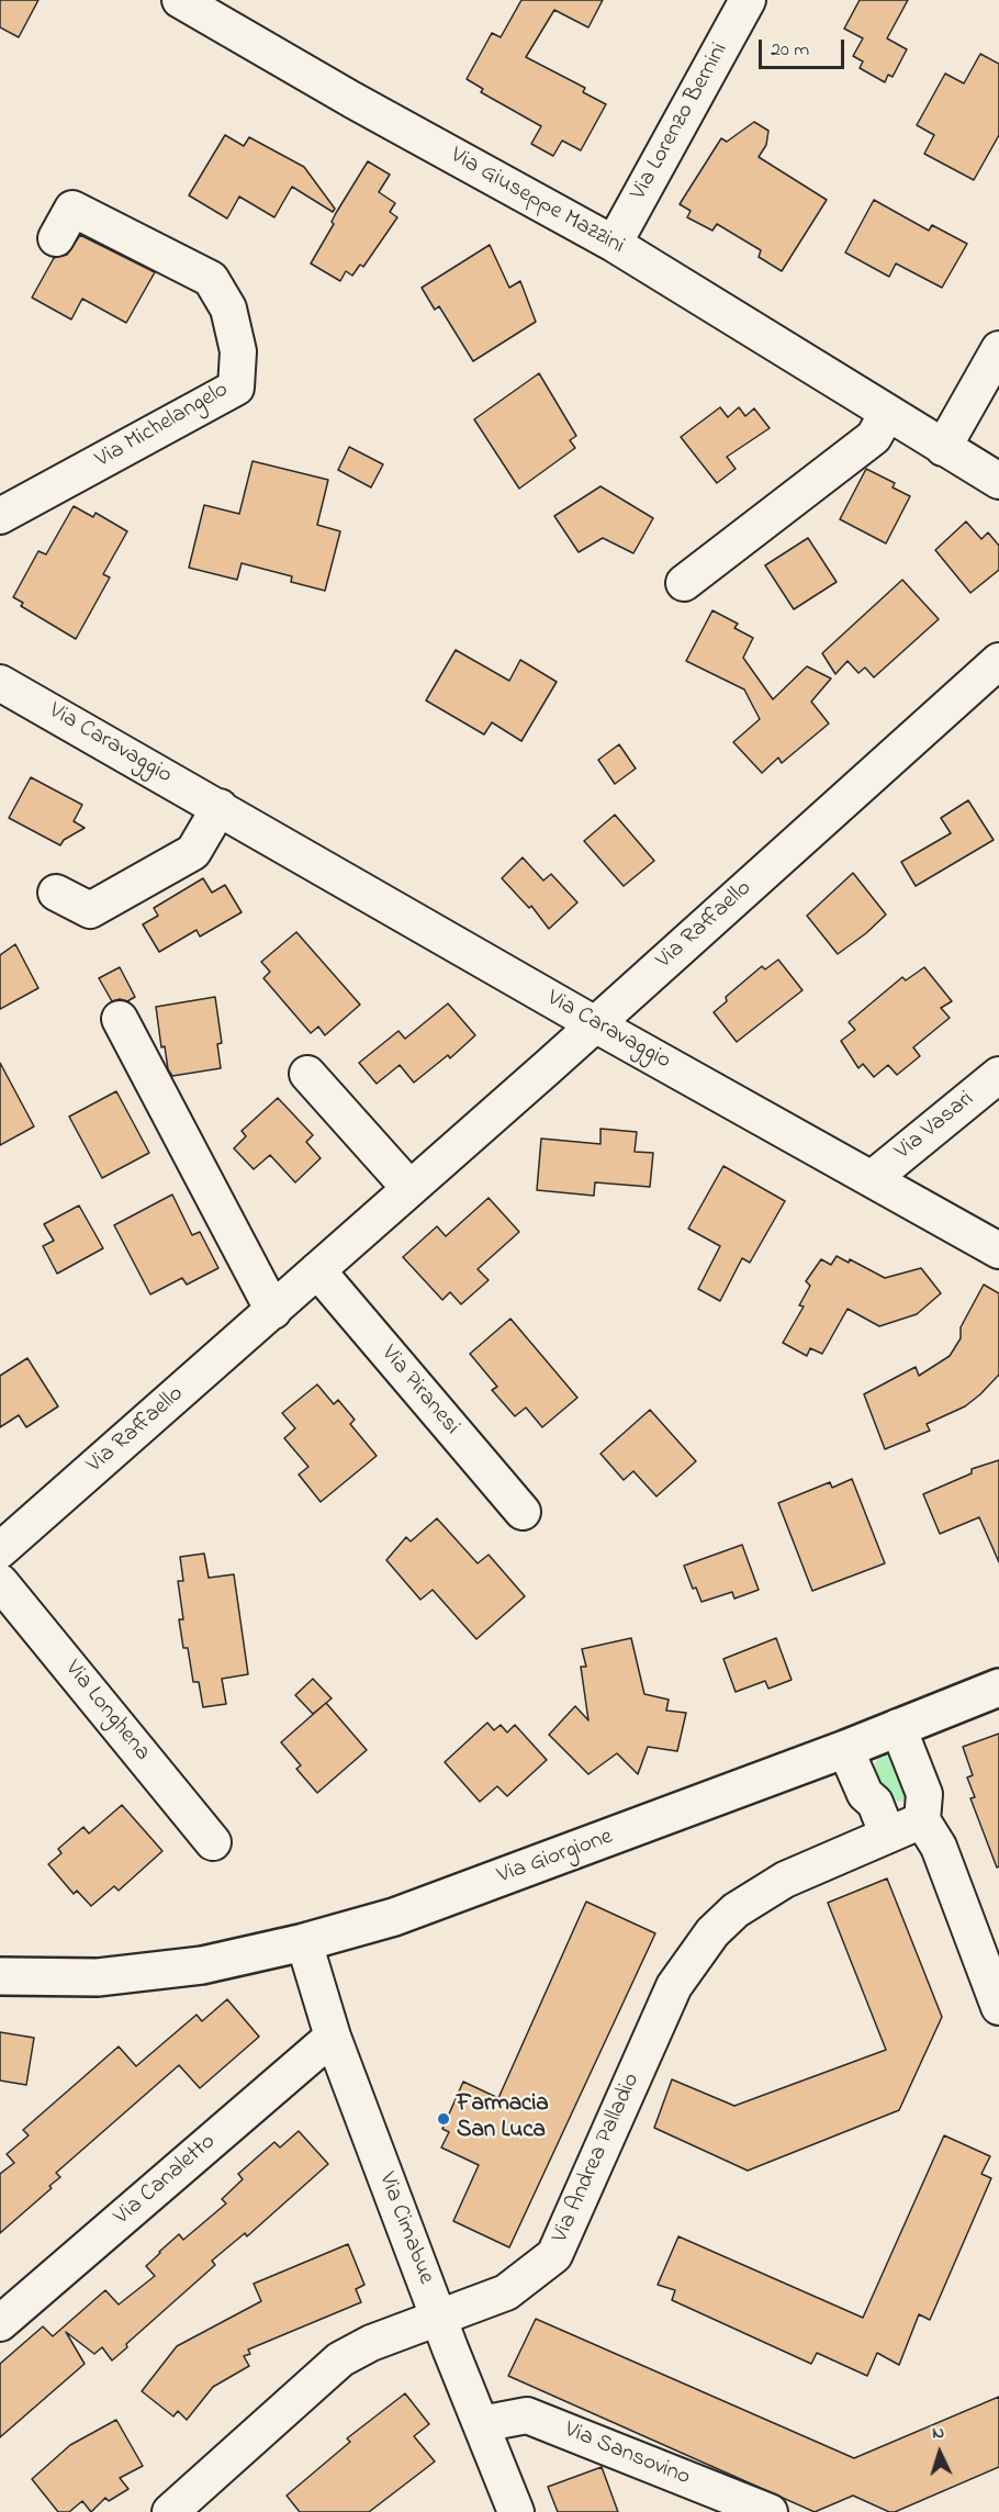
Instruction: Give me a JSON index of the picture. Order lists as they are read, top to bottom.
{
  "streets": {
    "main road": ["Via Giorgione"],
    "street": [
      "Via Lorenzo Bernini",
      "Via Giuseppe Mazzini",
      "Via Michelangelo",
      "Via Caravaggio",
      "Via Raffaello",
      "Via Vasari",
      "Via Piranesi",
      "Via Longhena",
      "Via Andrea Palladio",
      "Via Canaletto",
      "Via Cimabue",
      "Via Sansovino"
    ]
  },
  "crossings": [
    ["Via Lorenzo Bernini", "Via Giuseppe Mazzini"],
    ["Via Caravaggio", "Via Raffaello"],
    ["Via Caravaggio", "Via Vasari"],
    ["Via Raffaello", "Via Piranesi"],
    ["Via Giorgione", "Via Cimabue"],
    ["Via Andrea Palladio", "Via Cimabue"],
    ["Via Canaletto", "Via Cimabue"],
    ["Via Cimabue", "Via Sansovino"]
  ],
  "places": ["Farmacia San Luca"],
  "scale_bar": "20 m",
  "north": "top"
}
